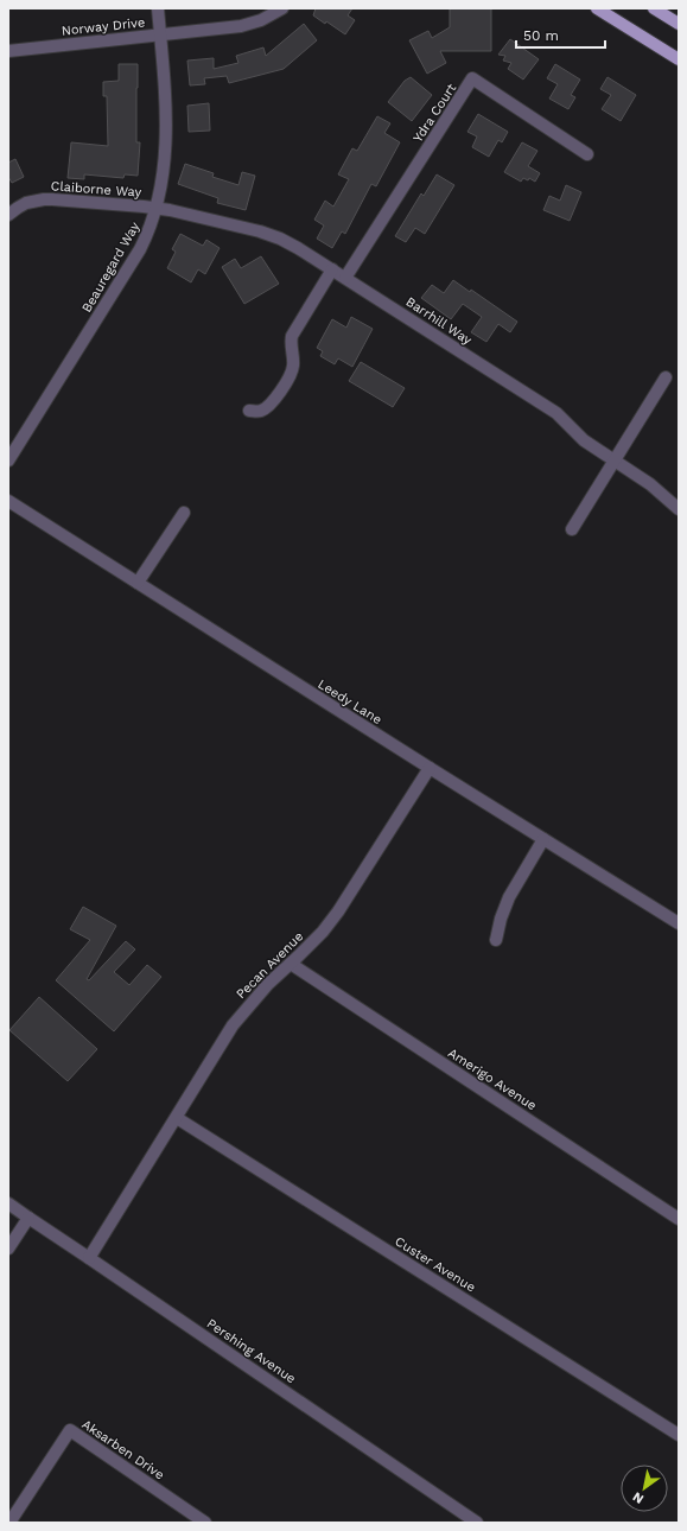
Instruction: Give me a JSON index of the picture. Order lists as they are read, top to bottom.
{
  "streets": {
    "street": [
      "Norway Drive",
      "Ydra Court",
      "Claiborne Way",
      "Beauregard Way",
      "Barrhill Way",
      "Leedy Lane",
      "Pecan Avenue",
      "Amerigo Avenue",
      "Custer Avenue",
      "Pershing Avenue",
      "Aksarben Drive"
    ]
  },
  "crossings": [
    ["Norway Drive", "Beauregard Way"],
    ["Ydra Court", "Barrhill Way"],
    ["Claiborne Way", "Beauregard Way"],
    ["Claiborne Way", "Barrhill Way"],
    ["Beauregard Way", "Barrhill Way"],
    ["Leedy Lane", "Pecan Avenue"],
    ["Pecan Avenue", "Amerigo Avenue"],
    ["Pecan Avenue", "Custer Avenue"],
    ["Pecan Avenue", "Pershing Avenue"]
  ],
  "scale_bar": "50 m",
  "north": "bottom left"
}
